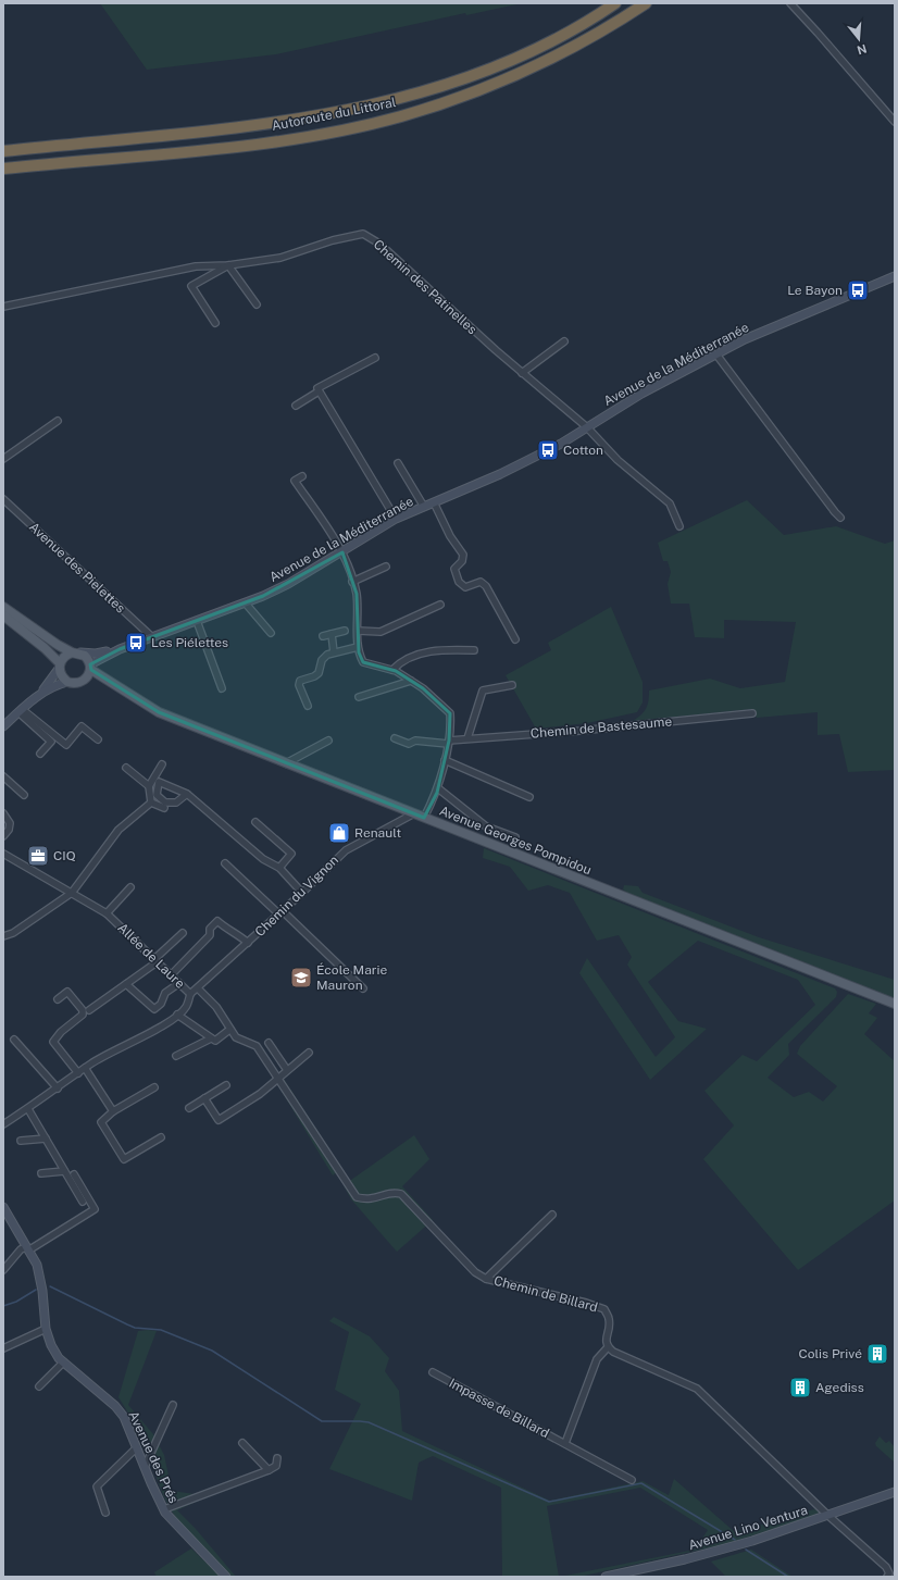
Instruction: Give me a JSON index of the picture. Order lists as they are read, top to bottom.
{
  "streets": {
    "highway": ["Autoroute du Littoral"],
    "main road": [
      "Avenue de la Méditerranée",
      "Avenue Georges Pompidou",
      "Avenue des Prés",
      "Avenue Lino Ventura"
    ],
    "street": [
      "Chemin des Patinelles",
      "Avenue des Pielettes",
      "Chemin de Bastesaume",
      "Chemin du Vignon",
      "Allée de Laure",
      "Chemin de Billard",
      "Impasse de Billard"
    ]
  },
  "crossings": [
    ["Chemin des Patinelles", "Avenue de la Méditerranée"],
    ["Avenue de la Méditerranée", "Avenue des Pielettes"],
    ["Avenue de la Méditerranée", "Avenue Georges Pompidou"],
    ["Avenue Georges Pompidou", "Chemin du Vignon"],
    ["Chemin du Vignon", "Allée de Laure"],
    ["Chemin du Vignon", "Chemin de Billard"],
    ["Chemin de Billard", "Impasse de Billard"]
  ],
  "places": {
    "bus stop": ["Le Bayon", "Cotton", "Les Piélettes"],
    "shop": ["Renault"],
    "office": ["CIQ"],
    "school or university": ["École Marie Mauron"],
    "building": ["Colis Privé", "Agediss"]
  },
  "north": "bottom"
}
